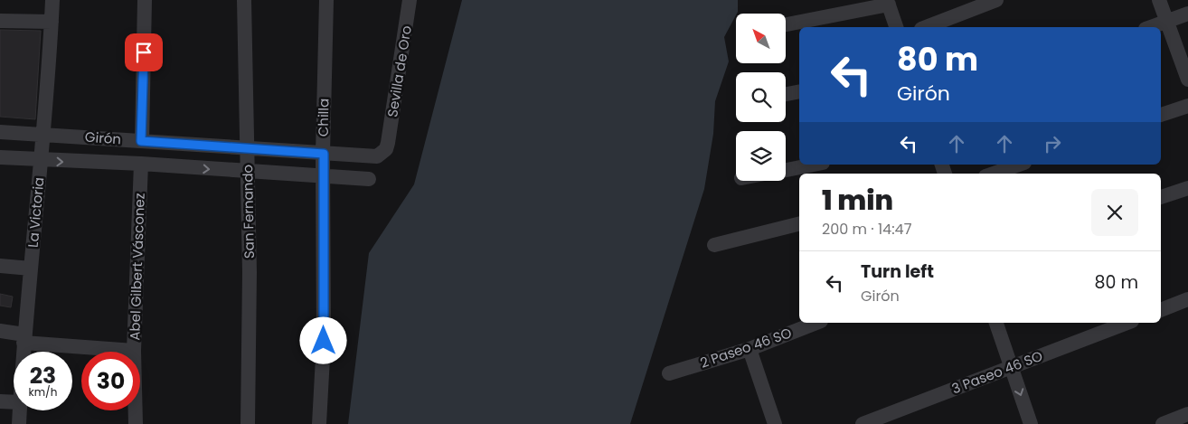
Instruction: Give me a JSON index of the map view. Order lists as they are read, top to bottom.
{
  "streets": {
    "street": [
      "Sevilla de Oro",
      "Chilla",
      "Girón",
      "San Fernando",
      "La Victoria",
      "Abel Gilbert Vásconez",
      "2 Paseo 46 SO",
      "3 Paseo 46 SO"
    ]
  },
  "crossings": [
    ["Sevilla de Oro", "Girón"],
    ["Chilla", "Girón"],
    ["Girón", "San Fernando"],
    ["Girón", "La Victoria"],
    ["Girón", "Abel Gilbert Vásconez"]
  ],
  "north": "top left",
  "page": {
    "turn": ["80 m", "Girón"],
    "heading": ["1 min", "200 m · 14:47"],
    "list": [
      {
        "name": "Turn left",
        "note": "Girón",
        "value": "80 m"
      }
    ],
    "speed": "23 km/h",
    "limit": "30"
  }
}
